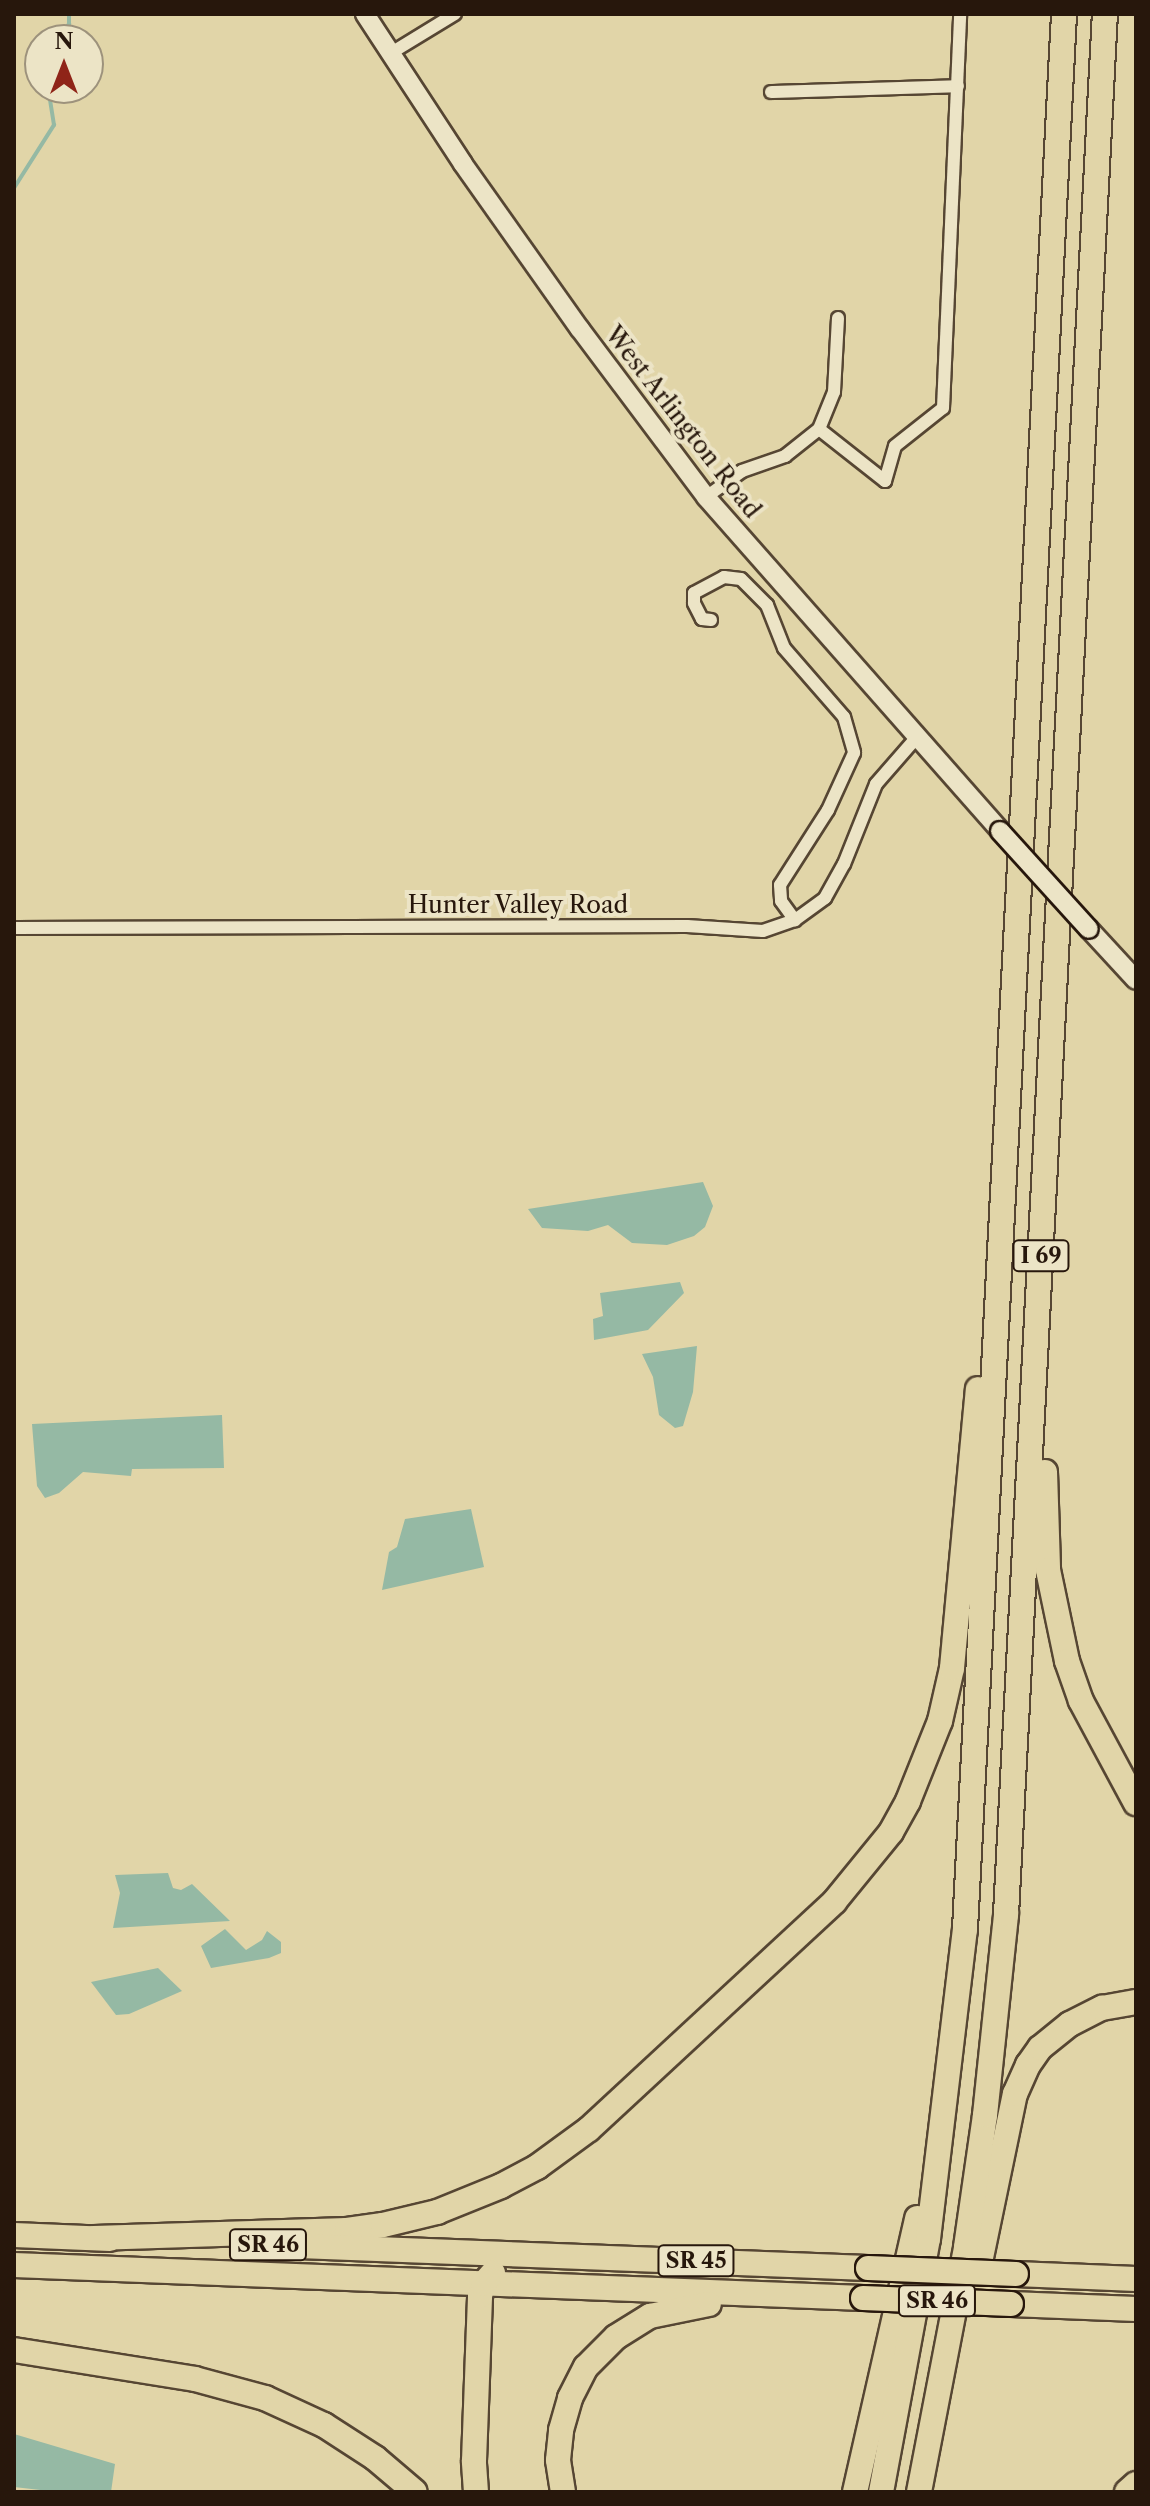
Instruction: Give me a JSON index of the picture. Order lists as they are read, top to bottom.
{
  "streets": {
    "highway": ["I 69", "SR 46", "SR 45"],
    "street": ["West Arlington Road", "Hunter Valley Road"]
  },
  "crossings": [
    ["West Arlington Road", "Hunter Valley Road"],
    ["SR 46", "SR 45"]
  ],
  "north": "top"
}
